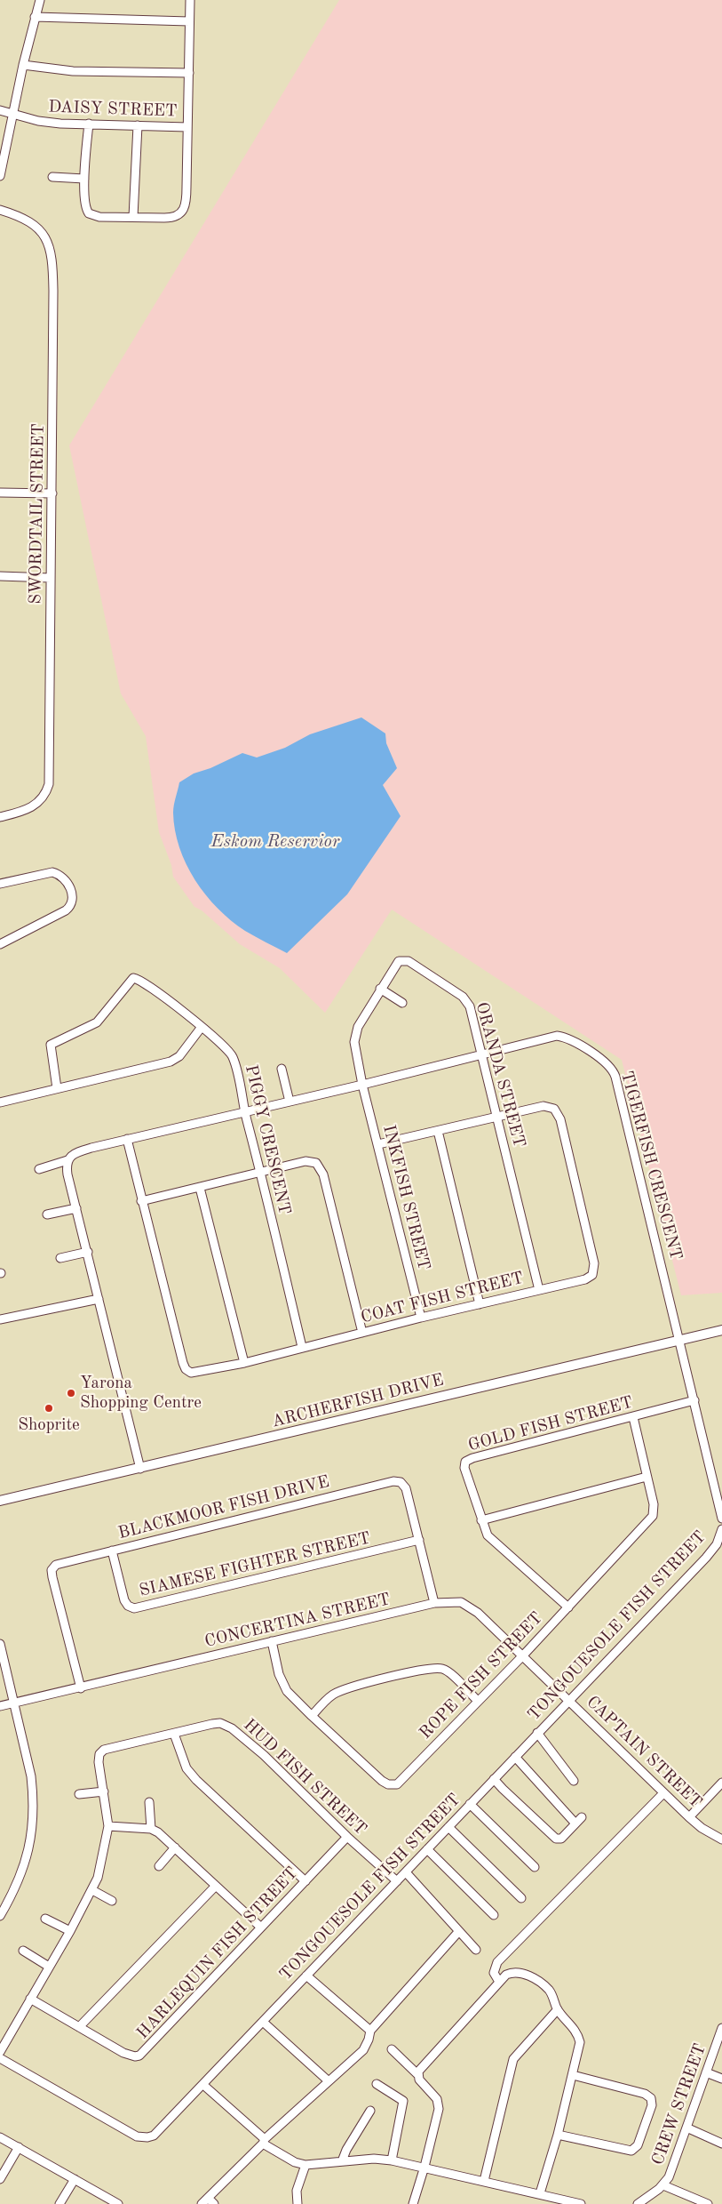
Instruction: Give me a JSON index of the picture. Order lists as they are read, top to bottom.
{
  "streets": {
    "street": [
      "DAISY STREET",
      "SWORDTAIL STREET",
      "ORANDA STREET",
      "PIGGY CRESCENT",
      "TIGERFISH CRESCENT",
      "INKFISH STREET",
      "COAT FISH STREET",
      "ARCHERFISH DRIVE",
      "GOLD FISH STREET",
      "BLACKMOOR FISH DRIVE",
      "SIAMESE FIGHTER STREET",
      "CONCERTINA STREET",
      "TONGOUESOLE FISH STREET",
      "ROPE FISH STREET",
      "CAPTAIN STREET",
      "HUD FISH STREET",
      "HARLEQUIN FISH STREET",
      "CREW STREET"
    ]
  },
  "crossings": [
    ["ORANDA STREET", "TIGERFISH CRESCENT"],
    ["ORANDA STREET", "INKFISH STREET"],
    ["ORANDA STREET", "COAT FISH STREET"],
    ["PIGGY CRESCENT", "TIGERFISH CRESCENT"],
    ["PIGGY CRESCENT", "COAT FISH STREET"],
    ["TIGERFISH CRESCENT", "INKFISH STREET"],
    ["TIGERFISH CRESCENT", "COAT FISH STREET"],
    ["TIGERFISH CRESCENT", "ARCHERFISH DRIVE"],
    ["TIGERFISH CRESCENT", "TONGOUESOLE FISH STREET"],
    ["INKFISH STREET", "COAT FISH STREET"],
    ["ARCHERFISH DRIVE", "TONGOUESOLE FISH STREET"],
    ["GOLD FISH STREET", "TONGOUESOLE FISH STREET"],
    ["GOLD FISH STREET", "ROPE FISH STREET"],
    ["BLACKMOOR FISH DRIVE", "SIAMESE FIGHTER STREET"],
    ["BLACKMOOR FISH DRIVE", "CONCERTINA STREET"],
    ["CONCERTINA STREET", "TONGOUESOLE FISH STREET"],
    ["CONCERTINA STREET", "ROPE FISH STREET"],
    ["CONCERTINA STREET", "CAPTAIN STREET"],
    ["TONGOUESOLE FISH STREET", "CAPTAIN STREET"],
    ["TONGOUESOLE FISH STREET", "HUD FISH STREET"],
    ["HUD FISH STREET", "HARLEQUIN FISH STREET"]
  ],
  "water": ["Eskom Reservior"],
  "places": ["Yarona Shopping Centre", "Shoprite"]
}
